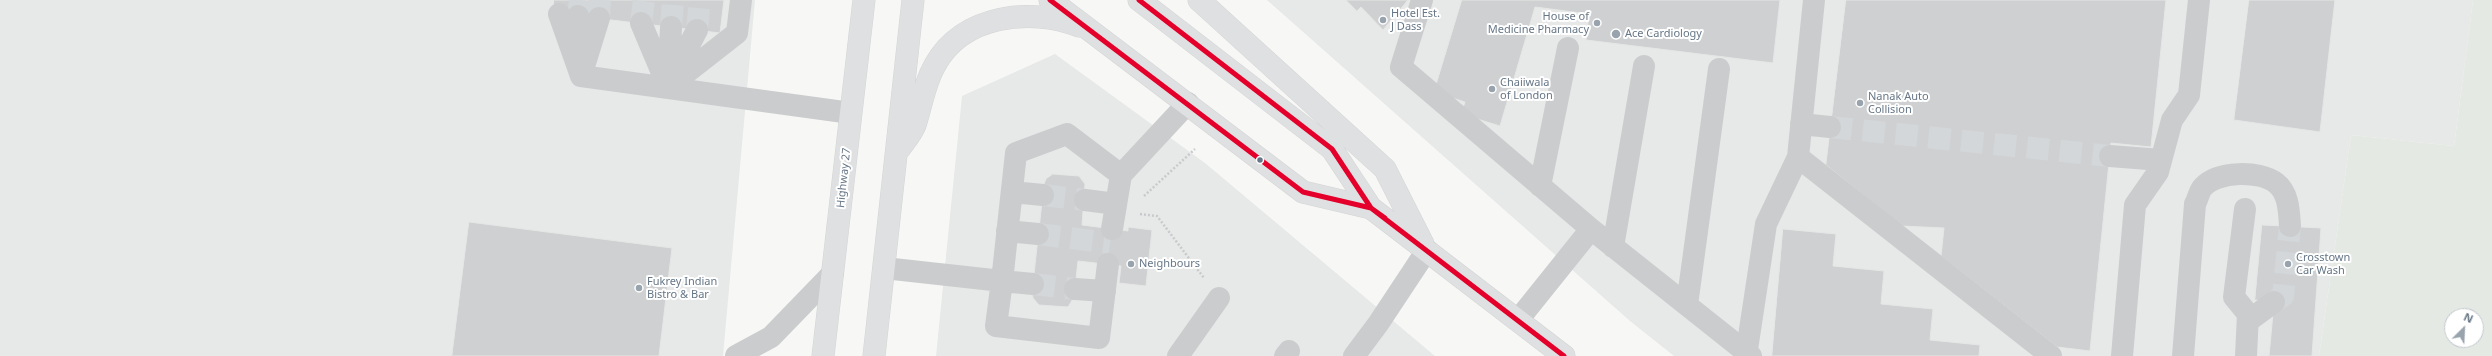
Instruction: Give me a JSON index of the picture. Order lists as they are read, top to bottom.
{
  "streets": {
    "main road": ["Highway 27"]
  },
  "places": [
    "Hotel Est. J Dass",
    "House of Medicine Pharmacy",
    "Ace Cardiology",
    "Chaiiwala of London",
    "Nanak Auto Collision",
    "Neighbours",
    "Crosstown Car Wash",
    "Fukrey Indian Bistro & Bar"
  ],
  "north": "top right"
}
